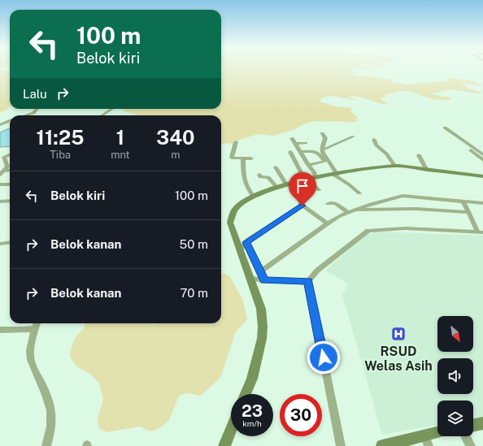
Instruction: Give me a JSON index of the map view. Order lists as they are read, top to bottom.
{
  "places": {
    "hospital": ["RSUD Welas Asih"]
  },
  "north": "bottom right",
  "page": {
    "turn": ["100 m", "Belok kiri"],
    "then": "Lalu",
    "eta": [
      "11:25",
      "Tiba",
      "1",
      "mnt",
      "340",
      "m"
    ],
    "list": [
      {
        "name": "Belok kiri",
        "value": "100 m"
      },
      {
        "name": "Belok kanan",
        "value": "50 m"
      },
      {
        "name": "Belok kanan",
        "value": "70 m"
      }
    ],
    "speed": "23 km/h",
    "limit": "30"
  }
}
